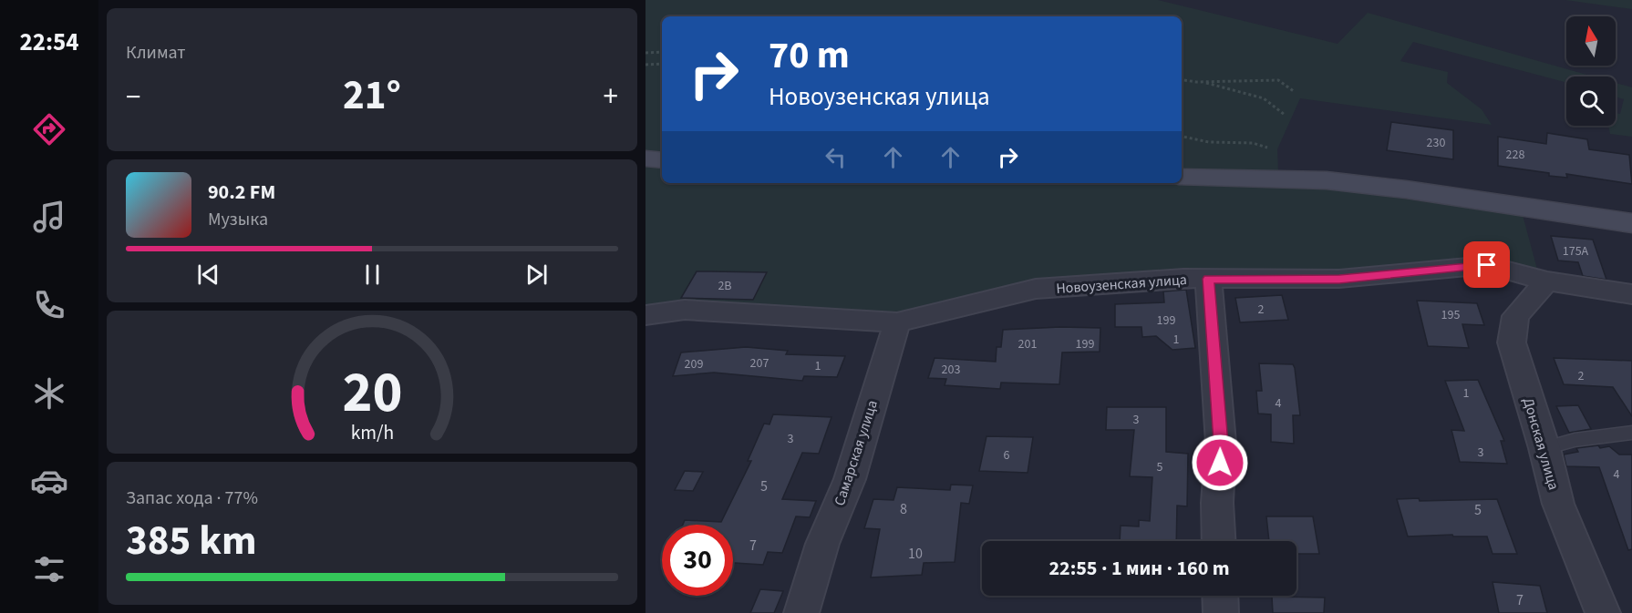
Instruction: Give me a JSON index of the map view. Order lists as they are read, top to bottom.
{
  "streets": {
    "street": ["Новоузенская улица", "Донская улица", "Самарская улица"]
  },
  "crossings": [
    ["Новоузенская улица", "Донская улица"],
    ["Новоузенская улица", "Самарская улица"]
  ],
  "house_numbers": [
    "230",
    "228",
    "175А",
    "2В",
    "2",
    "195",
    "199",
    "1",
    "201",
    "199",
    "207",
    "209",
    "1",
    "203",
    "2",
    "1",
    "4",
    "3",
    "3",
    "3",
    "6",
    "5",
    "4",
    "5",
    "8",
    "5",
    "7",
    "10",
    "7"
  ],
  "north": "top",
  "page": {
    "tabs": "22:54",
    "tile": [
      "Климат",
      ["Запас хода · 77%", "385 km"]
    ],
    "turn": ["70 m", "Новоузенская улица"],
    "heat": ["−", "21°", "+"],
    "song": ["90.2 FM", "Музыка"],
    "limit": "30",
    "trip": "22:55 · 1 мин · 160 m",
    "gauge": ["20", "km/h"]
  }
}
